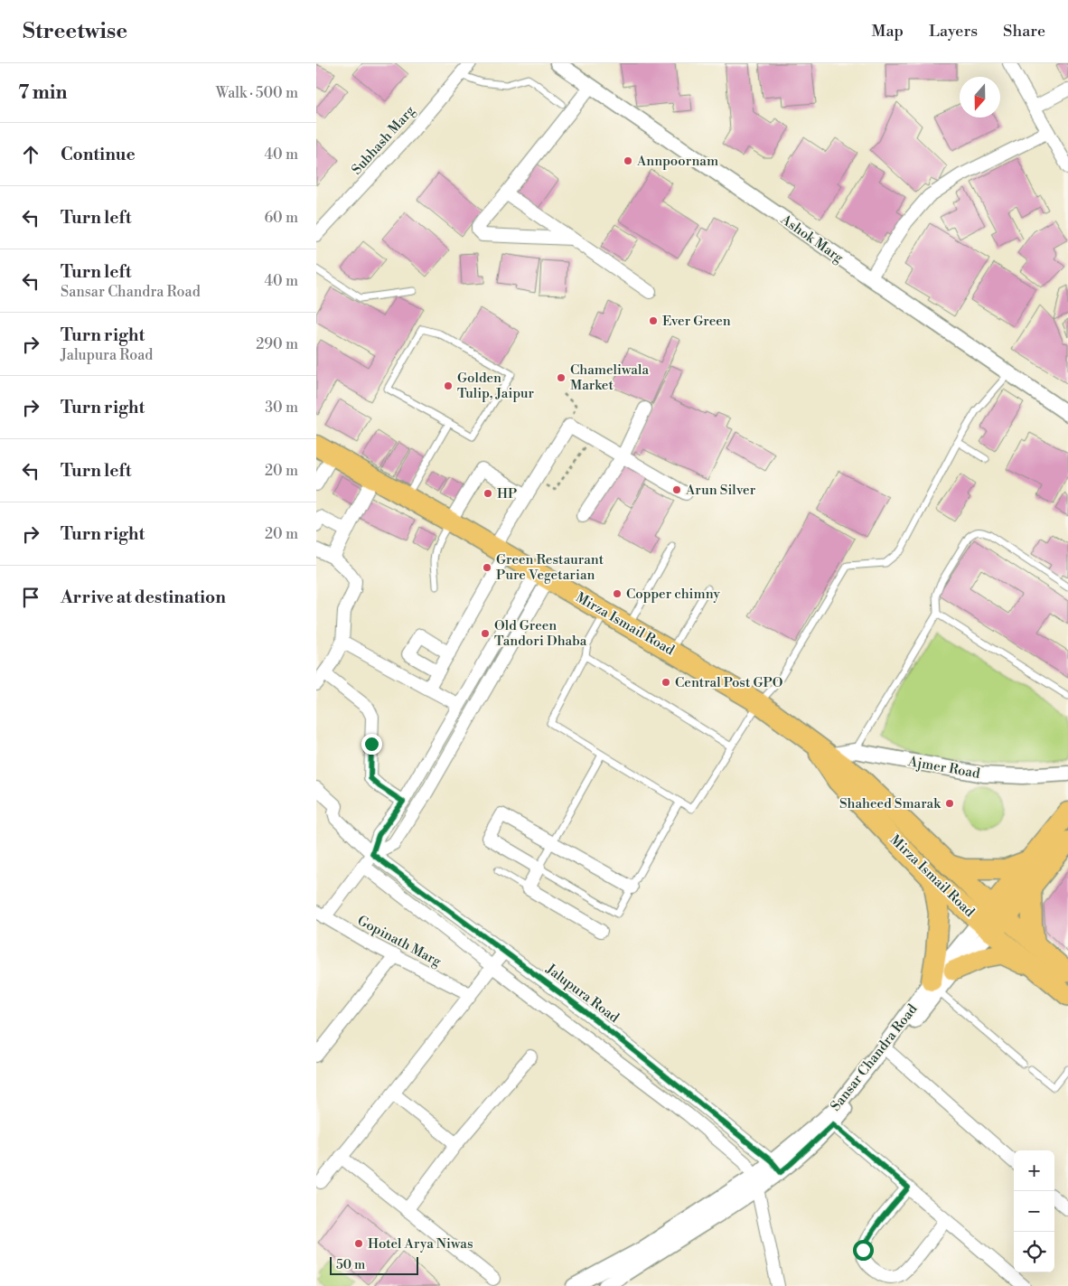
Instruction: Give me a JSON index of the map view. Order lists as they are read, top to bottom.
{
  "streets": {
    "highway": ["Mirza Ismail Road"],
    "street": [
      "Subhash Marg",
      "Ashok Marg",
      "Ajmer Road",
      "Gopinath Marg",
      "Jalupura Road",
      "Sansar Chandra Road"
    ]
  },
  "crossings": [
    ["Mirza Ismail Road", "Ajmer Road"],
    ["Mirza Ismail Road", "Sansar Chandra Road"],
    ["Jalupura Road", "Sansar Chandra Road"]
  ],
  "places": [
    "Annpoornam",
    "Ever Green",
    "Chameliwala Market",
    "Golden Tulip, Jaipur",
    "Arun Silver",
    "HP",
    "Green Restaurant Pure Vegetarian",
    "Copper chimny",
    "Old Green Tandori Dhaba",
    "Central Post GPO",
    "Shaheed Smarak",
    "Hotel Arya Niwas"
  ],
  "scale_bar": "50 m",
  "north": "bottom",
  "page": {
    "header": "Streetwise",
    "nav": ["Map", "Layers", "Share"],
    "heading": ["7 min", "Walk · 500 m"],
    "list": [
      ["Continue", "40 m"],
      ["Turn left", "60 m"],
      ["Turn left", "Sansar Chandra Road", "40 m"],
      ["Turn right", "Jalupura Road", "290 m"],
      ["Turn right", "30 m"],
      ["Turn left", "20 m"],
      ["Turn right", "20 m"],
      "Arrive at destination"
    ],
    "map_buttons": ["+", "−"],
    "scale": "50 m"
  }
}
